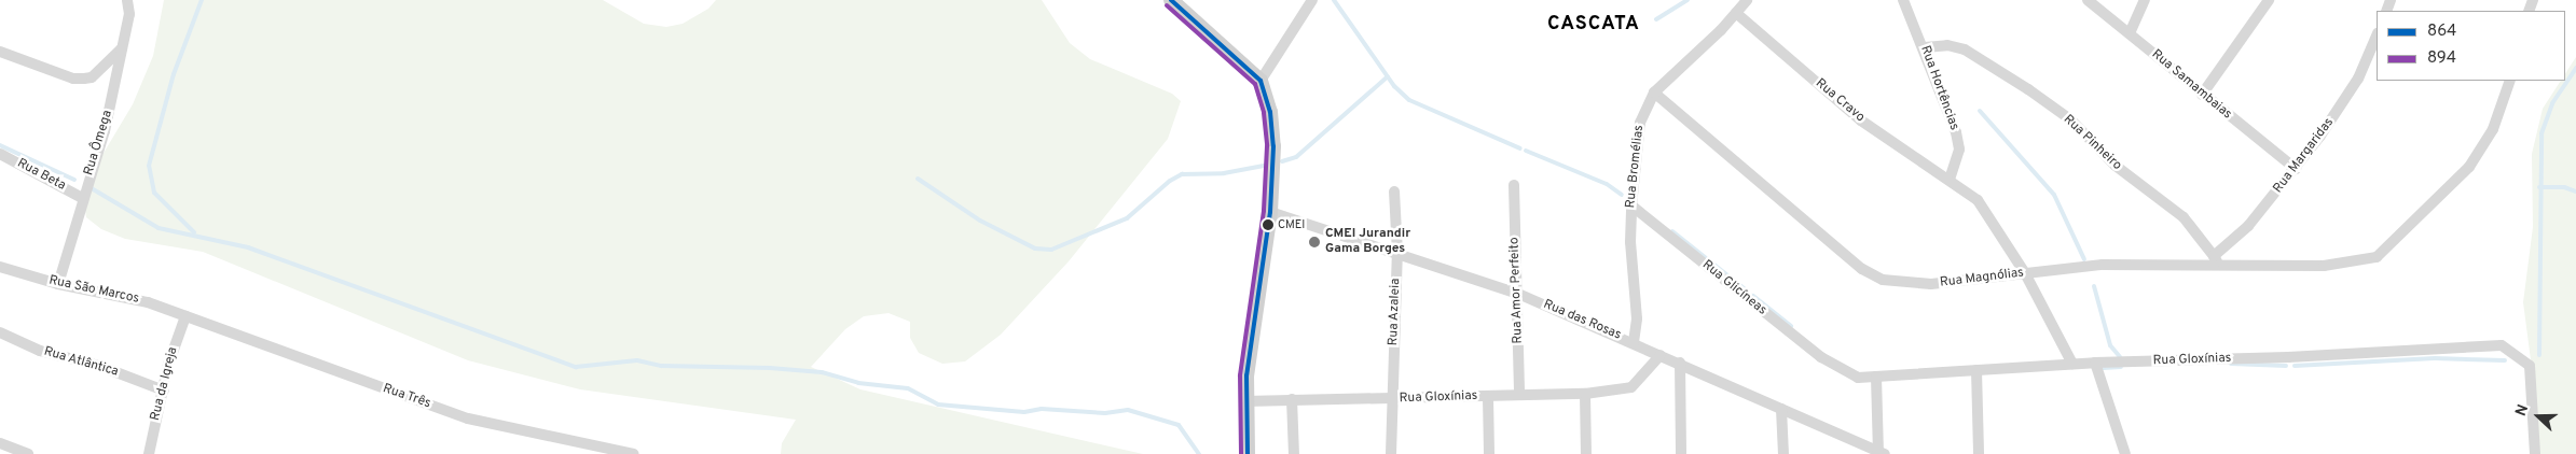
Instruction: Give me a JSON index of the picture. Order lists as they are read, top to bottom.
{
  "streets": {
    "street": [
      "Rua Samambaias",
      "Rua Hortências",
      "Rua Cravo",
      "Rua Ômega",
      "Rua Pinheiro",
      "Rua Margaridas",
      "Rua Bromélias",
      "Rua Beta",
      "Rua Magnólias",
      "Rua Glicíneas",
      "Rua São Marcos",
      "Rua Amor Perfeito",
      "Rua Azaleia",
      "Rua das Rosas",
      "Rua Gloxínias",
      "Rua Atlântica",
      "Rua da Igreja",
      "Rua Três"
    ]
  },
  "crossings": [
    ["Rua Samambaias", "Rua Margaridas"],
    ["Rua Hortências", "Rua Cravo"],
    ["Rua Hortências", "Rua Pinheiro"],
    ["Rua Cravo", "Rua Bromélias"],
    ["Rua Cravo", "Rua Magnólias"],
    ["Rua Cravo", "Rua Gloxínias"],
    ["Rua Ômega", "Rua Beta"],
    ["Rua Ômega", "Rua São Marcos"],
    ["Rua Pinheiro", "Rua Margaridas"],
    ["Rua Pinheiro", "Rua Magnólias"],
    ["Rua Margaridas", "Rua Magnólias"],
    ["Rua Bromélias", "Rua Magnólias"],
    ["Rua Bromélias", "Rua Glicíneas"],
    ["Rua Bromélias", "Rua das Rosas"],
    ["Rua Glicíneas", "Rua Gloxínias"],
    ["Rua São Marcos", "Rua da Igreja"],
    ["Rua São Marcos", "Rua Três"],
    ["Rua Amor Perfeito", "Rua das Rosas"],
    ["Rua Amor Perfeito", "Rua Gloxínias"],
    ["Rua Azaleia", "Rua das Rosas"],
    ["Rua Azaleia", "Rua Gloxínias"],
    ["Rua das Rosas", "Rua Gloxínias"],
    ["Rua Atlântica", "Rua da Igreja"],
    ["Rua da Igreja", "Rua Três"]
  ],
  "districts": ["CASCATA"],
  "places": ["CMEI", "CMEI Jurandir Gama Borges"],
  "lines": ["transit line 864", "transit line 894"],
  "legend": ["864", "894"],
  "north": "left"
}
